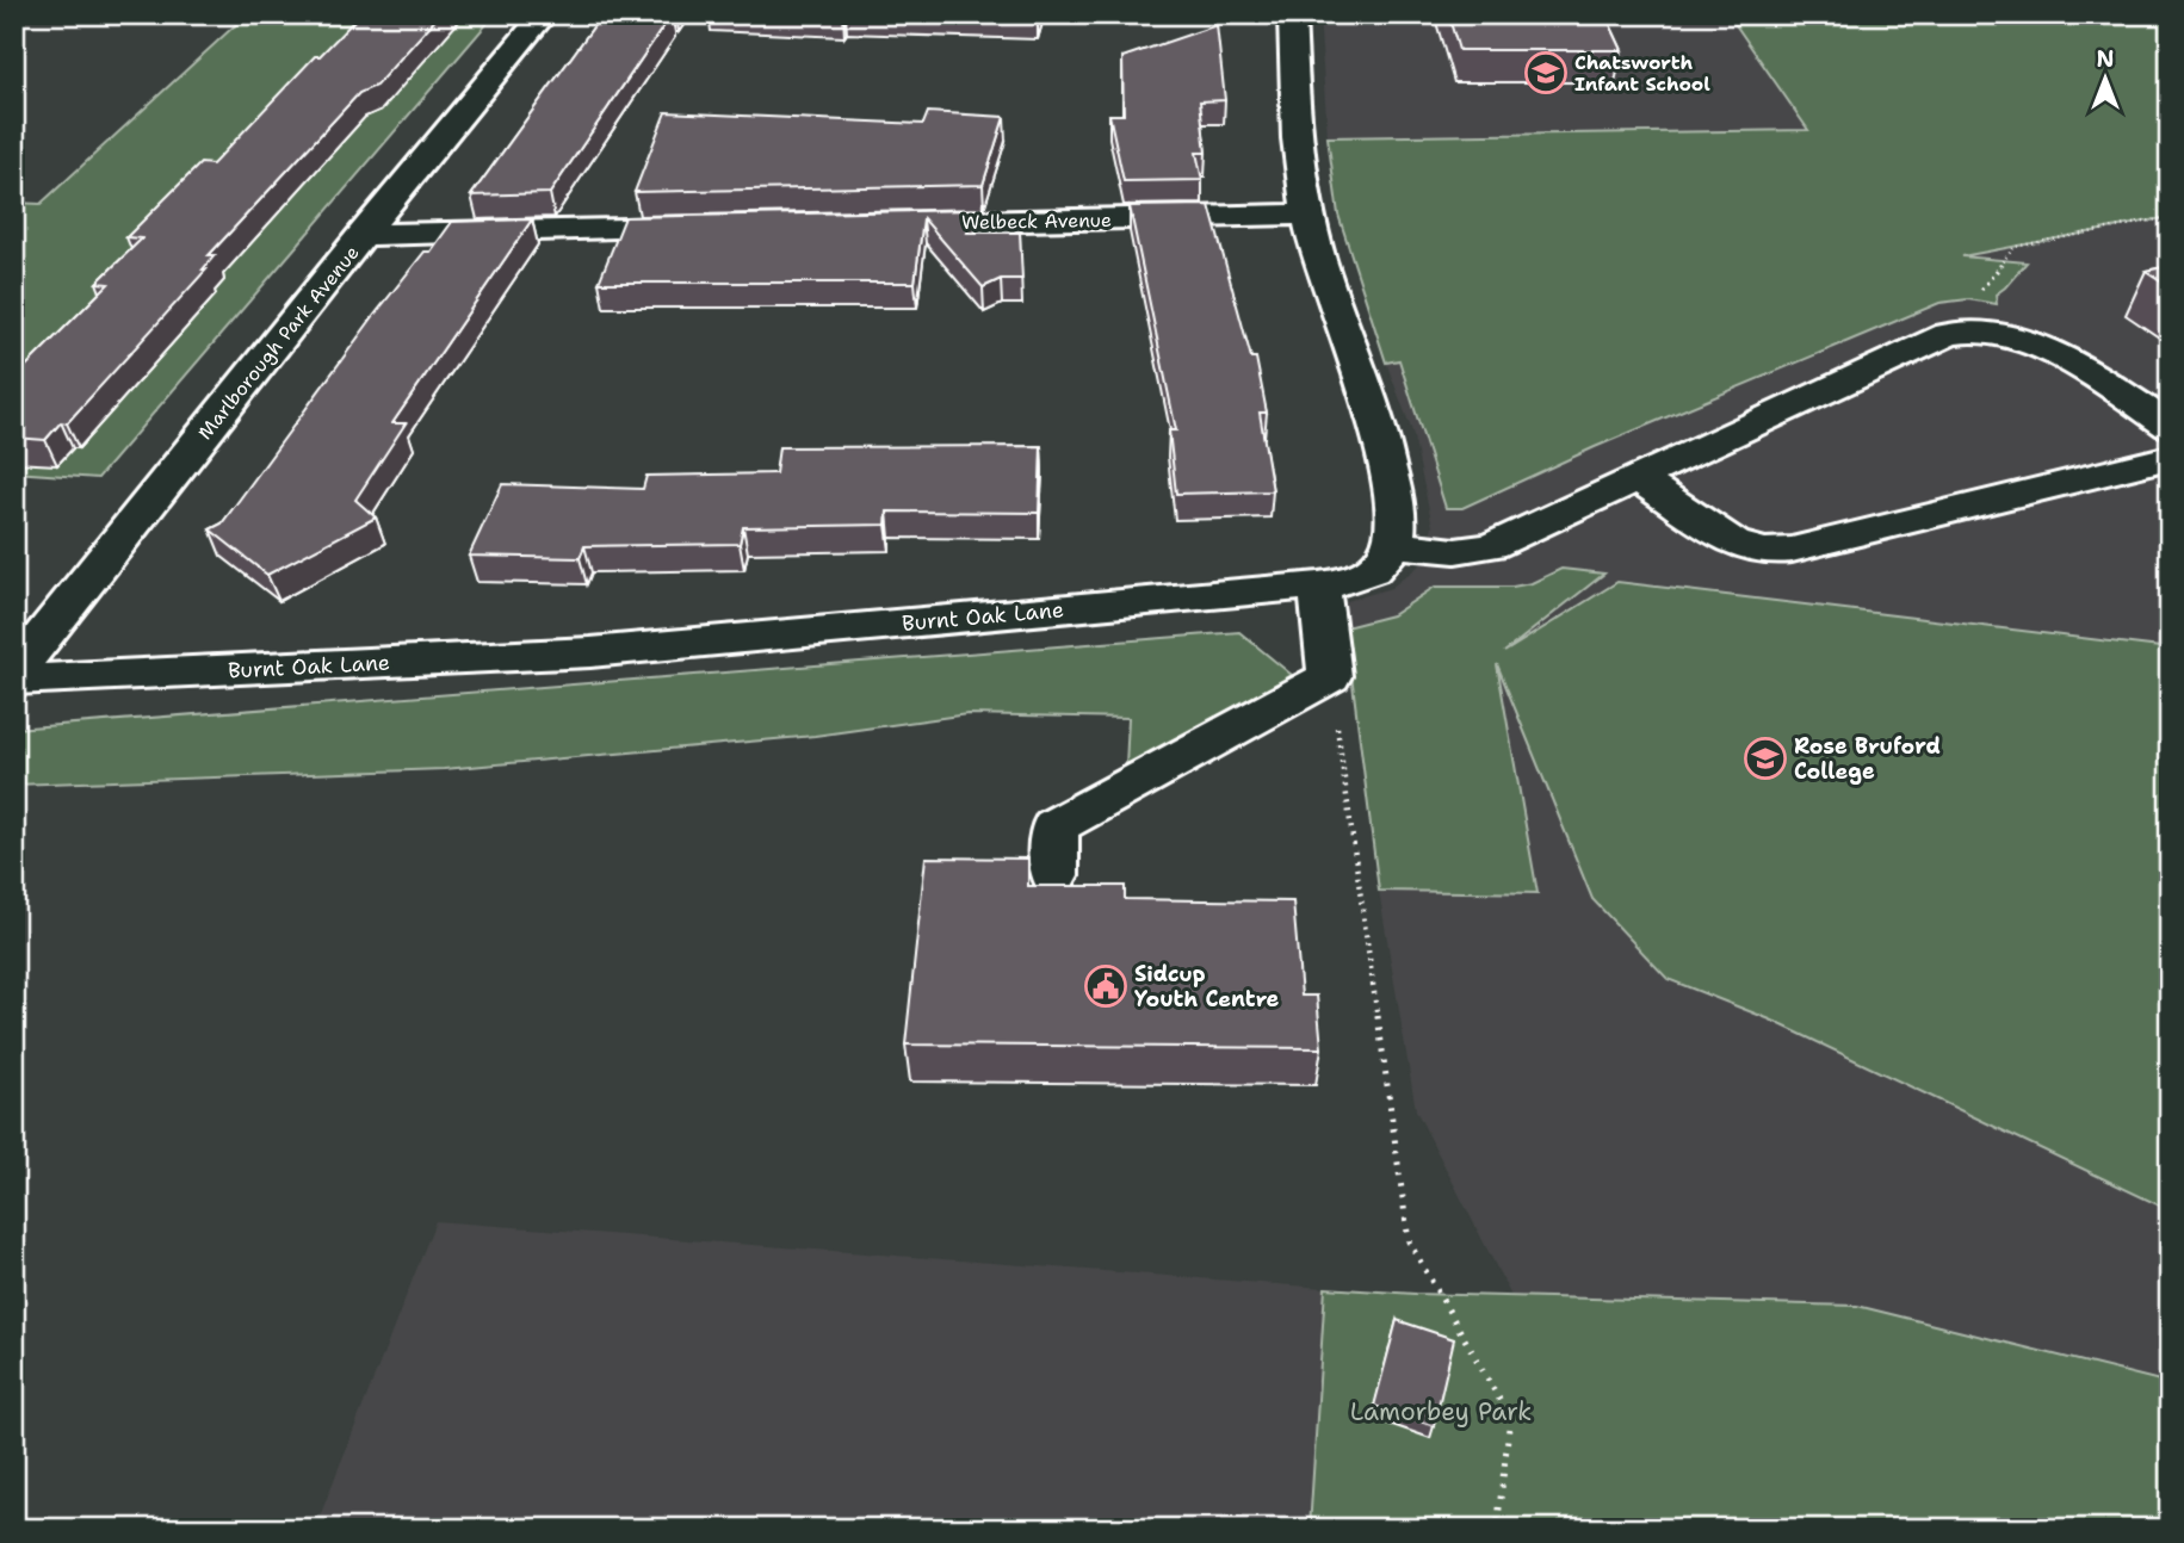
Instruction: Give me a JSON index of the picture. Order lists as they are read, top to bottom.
{
  "streets": {
    "street": ["Welbeck Avenue", "Marlborough Park Avenue", "Burnt Oak Lane"]
  },
  "parks": ["Lamorbey Park"],
  "places": {
    "school or university": ["Chatsworth Infant School", "Rose Bruford College"],
    "public building": ["Sidcup Youth Centre"]
  },
  "north": "top"
}
